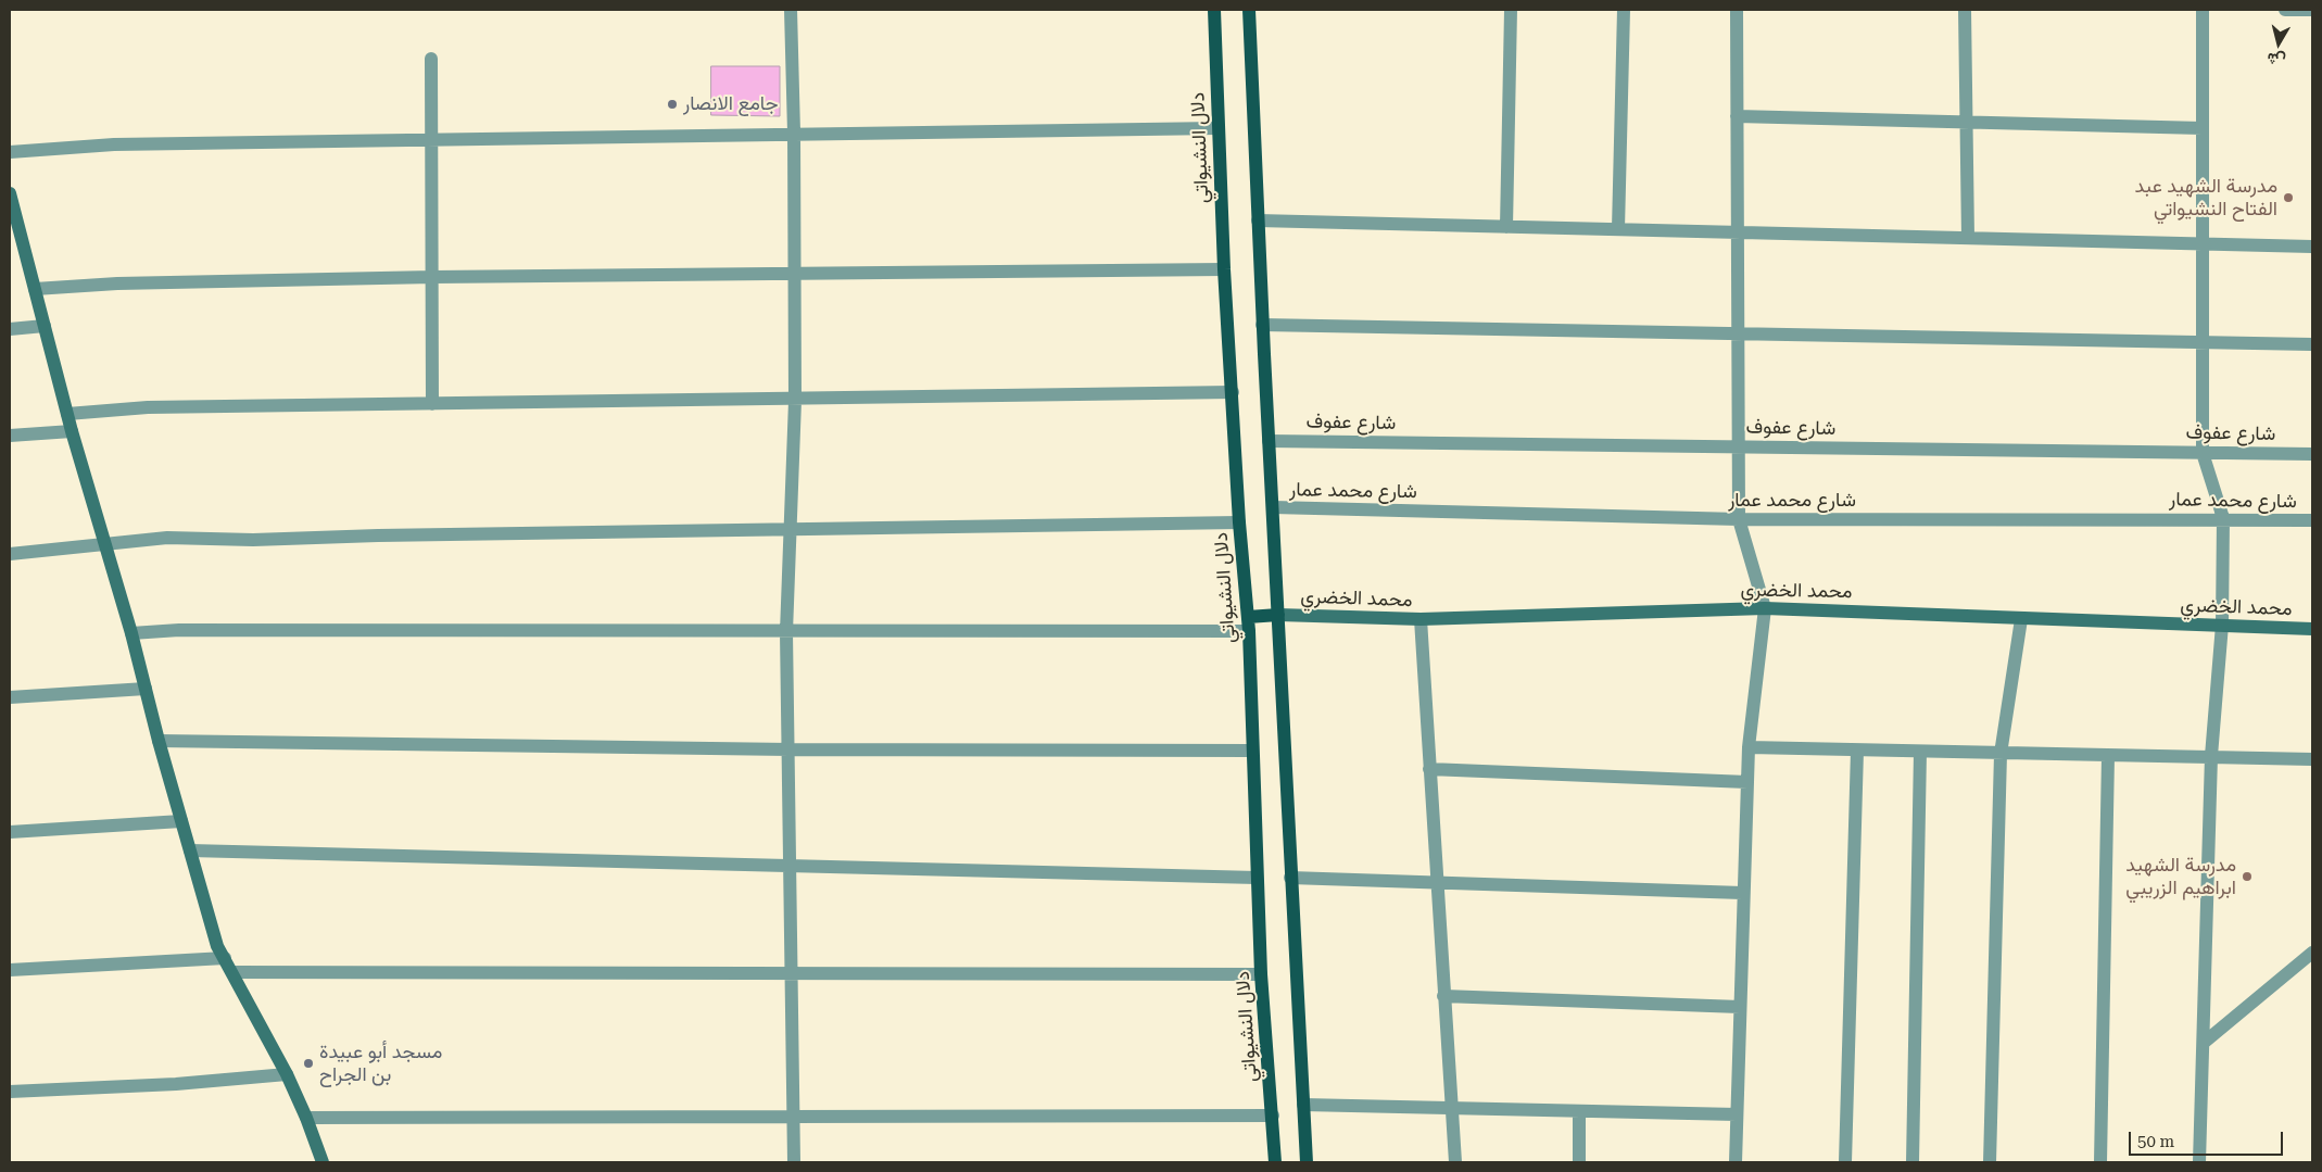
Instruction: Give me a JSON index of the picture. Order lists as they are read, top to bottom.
{
  "streets": {
    "main road": ["دلال النشيواتي"],
    "street": ["شارع عفوف", "شارع محمد عمار", "محمد الخضري"]
  },
  "places": [
    "جامع الانصار",
    "مدرسة الشهيد عبد الفتاح النشيواتي",
    "مدرسة الشهيد ابراهيم الزريبي",
    "مسجد أبو عبيدة بن الجراح"
  ],
  "scale_bar": "50 m",
  "north": "bottom"
}
